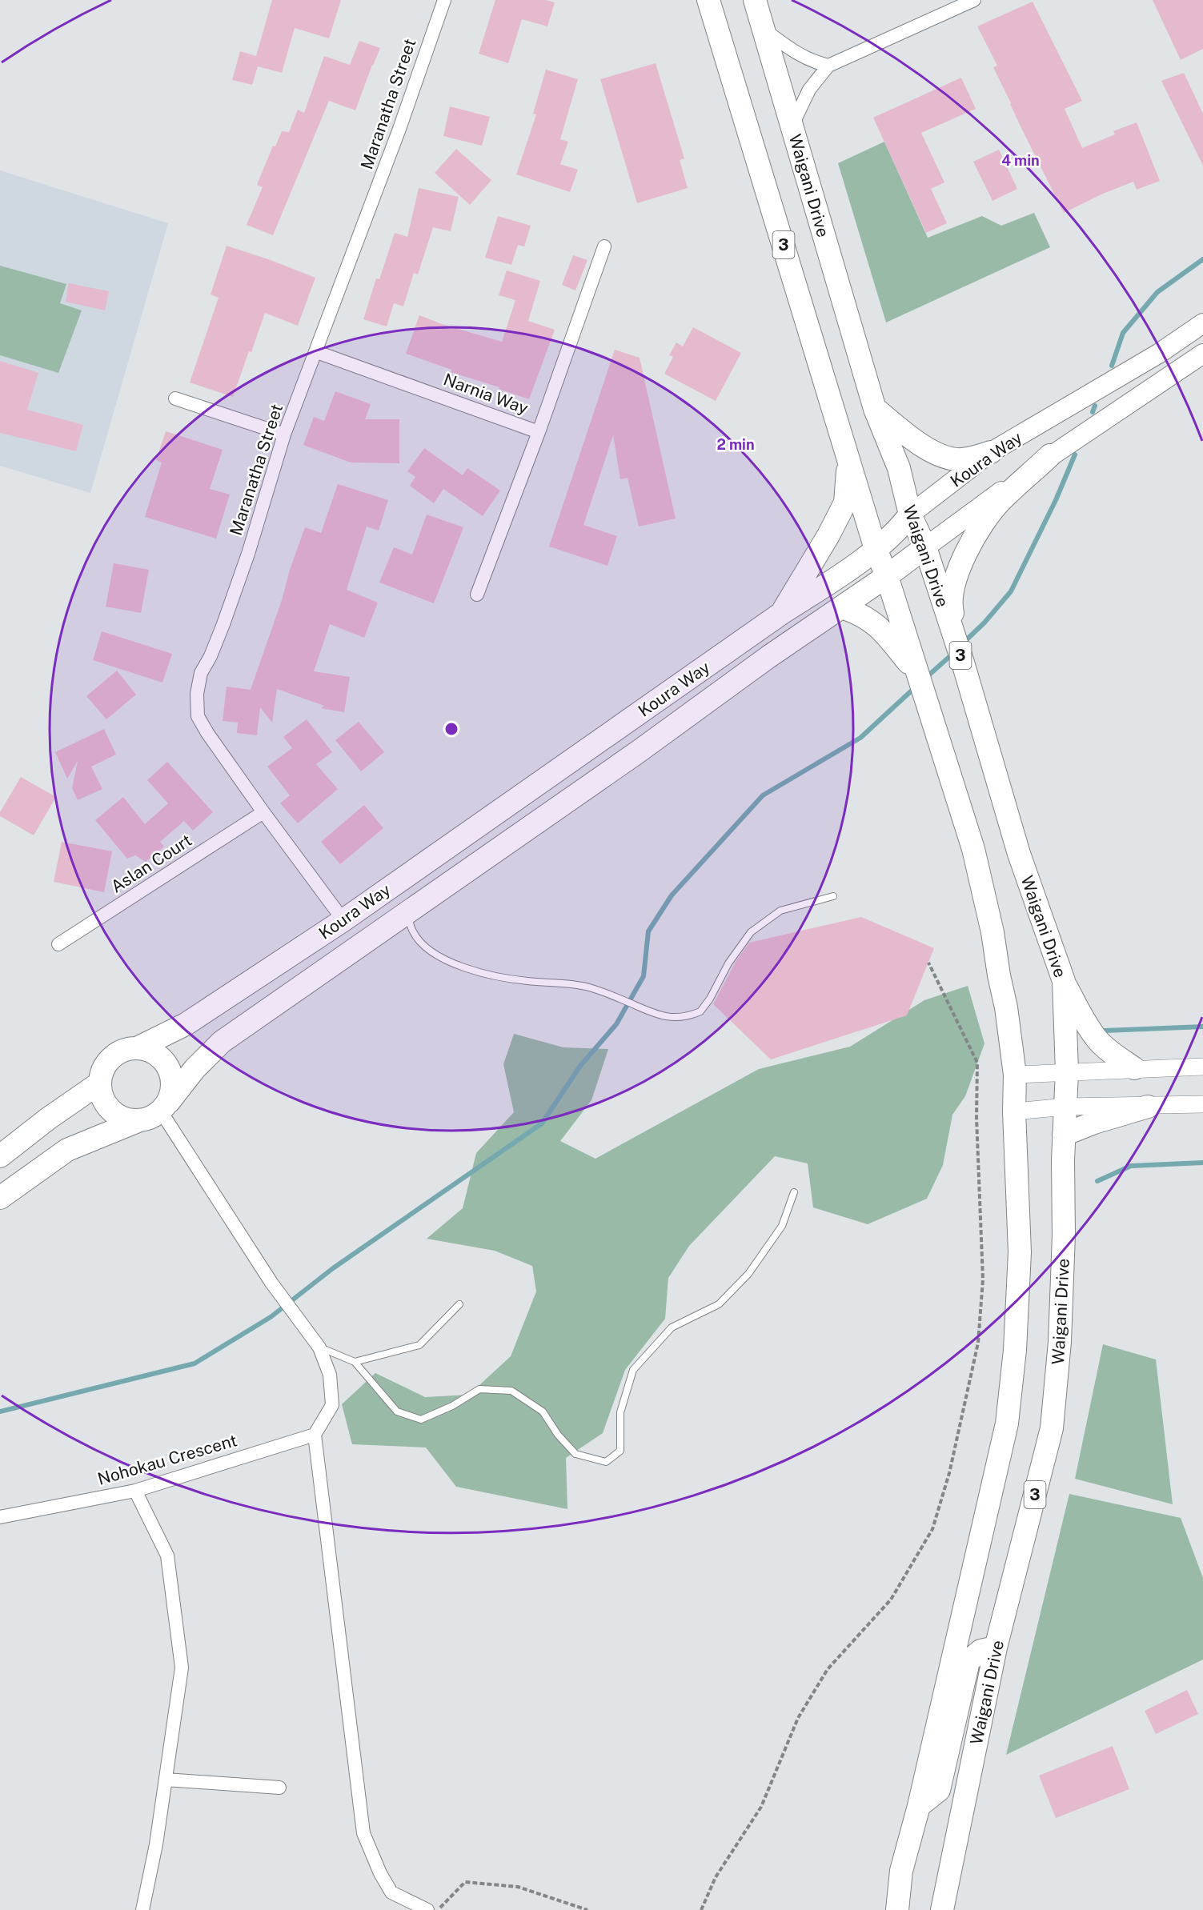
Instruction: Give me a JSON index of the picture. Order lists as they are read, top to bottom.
{
  "streets": {
    "highway": ["Waigani Drive", "3", "Koura Way"],
    "street": [
      "Maranatha Street",
      "Narnia Way",
      "Aslan Court",
      "Nohokau Crescent"
    ]
  },
  "crossings": [
    ["Maranatha Street", "Narnia Way"],
    ["Maranatha Street", "Koura Way"],
    ["Maranatha Street", "Aslan Court"],
    ["Waigani Drive", "Koura Way"],
    ["3", "Koura Way"]
  ],
  "rings": ["4 min", "2 min"]
}
